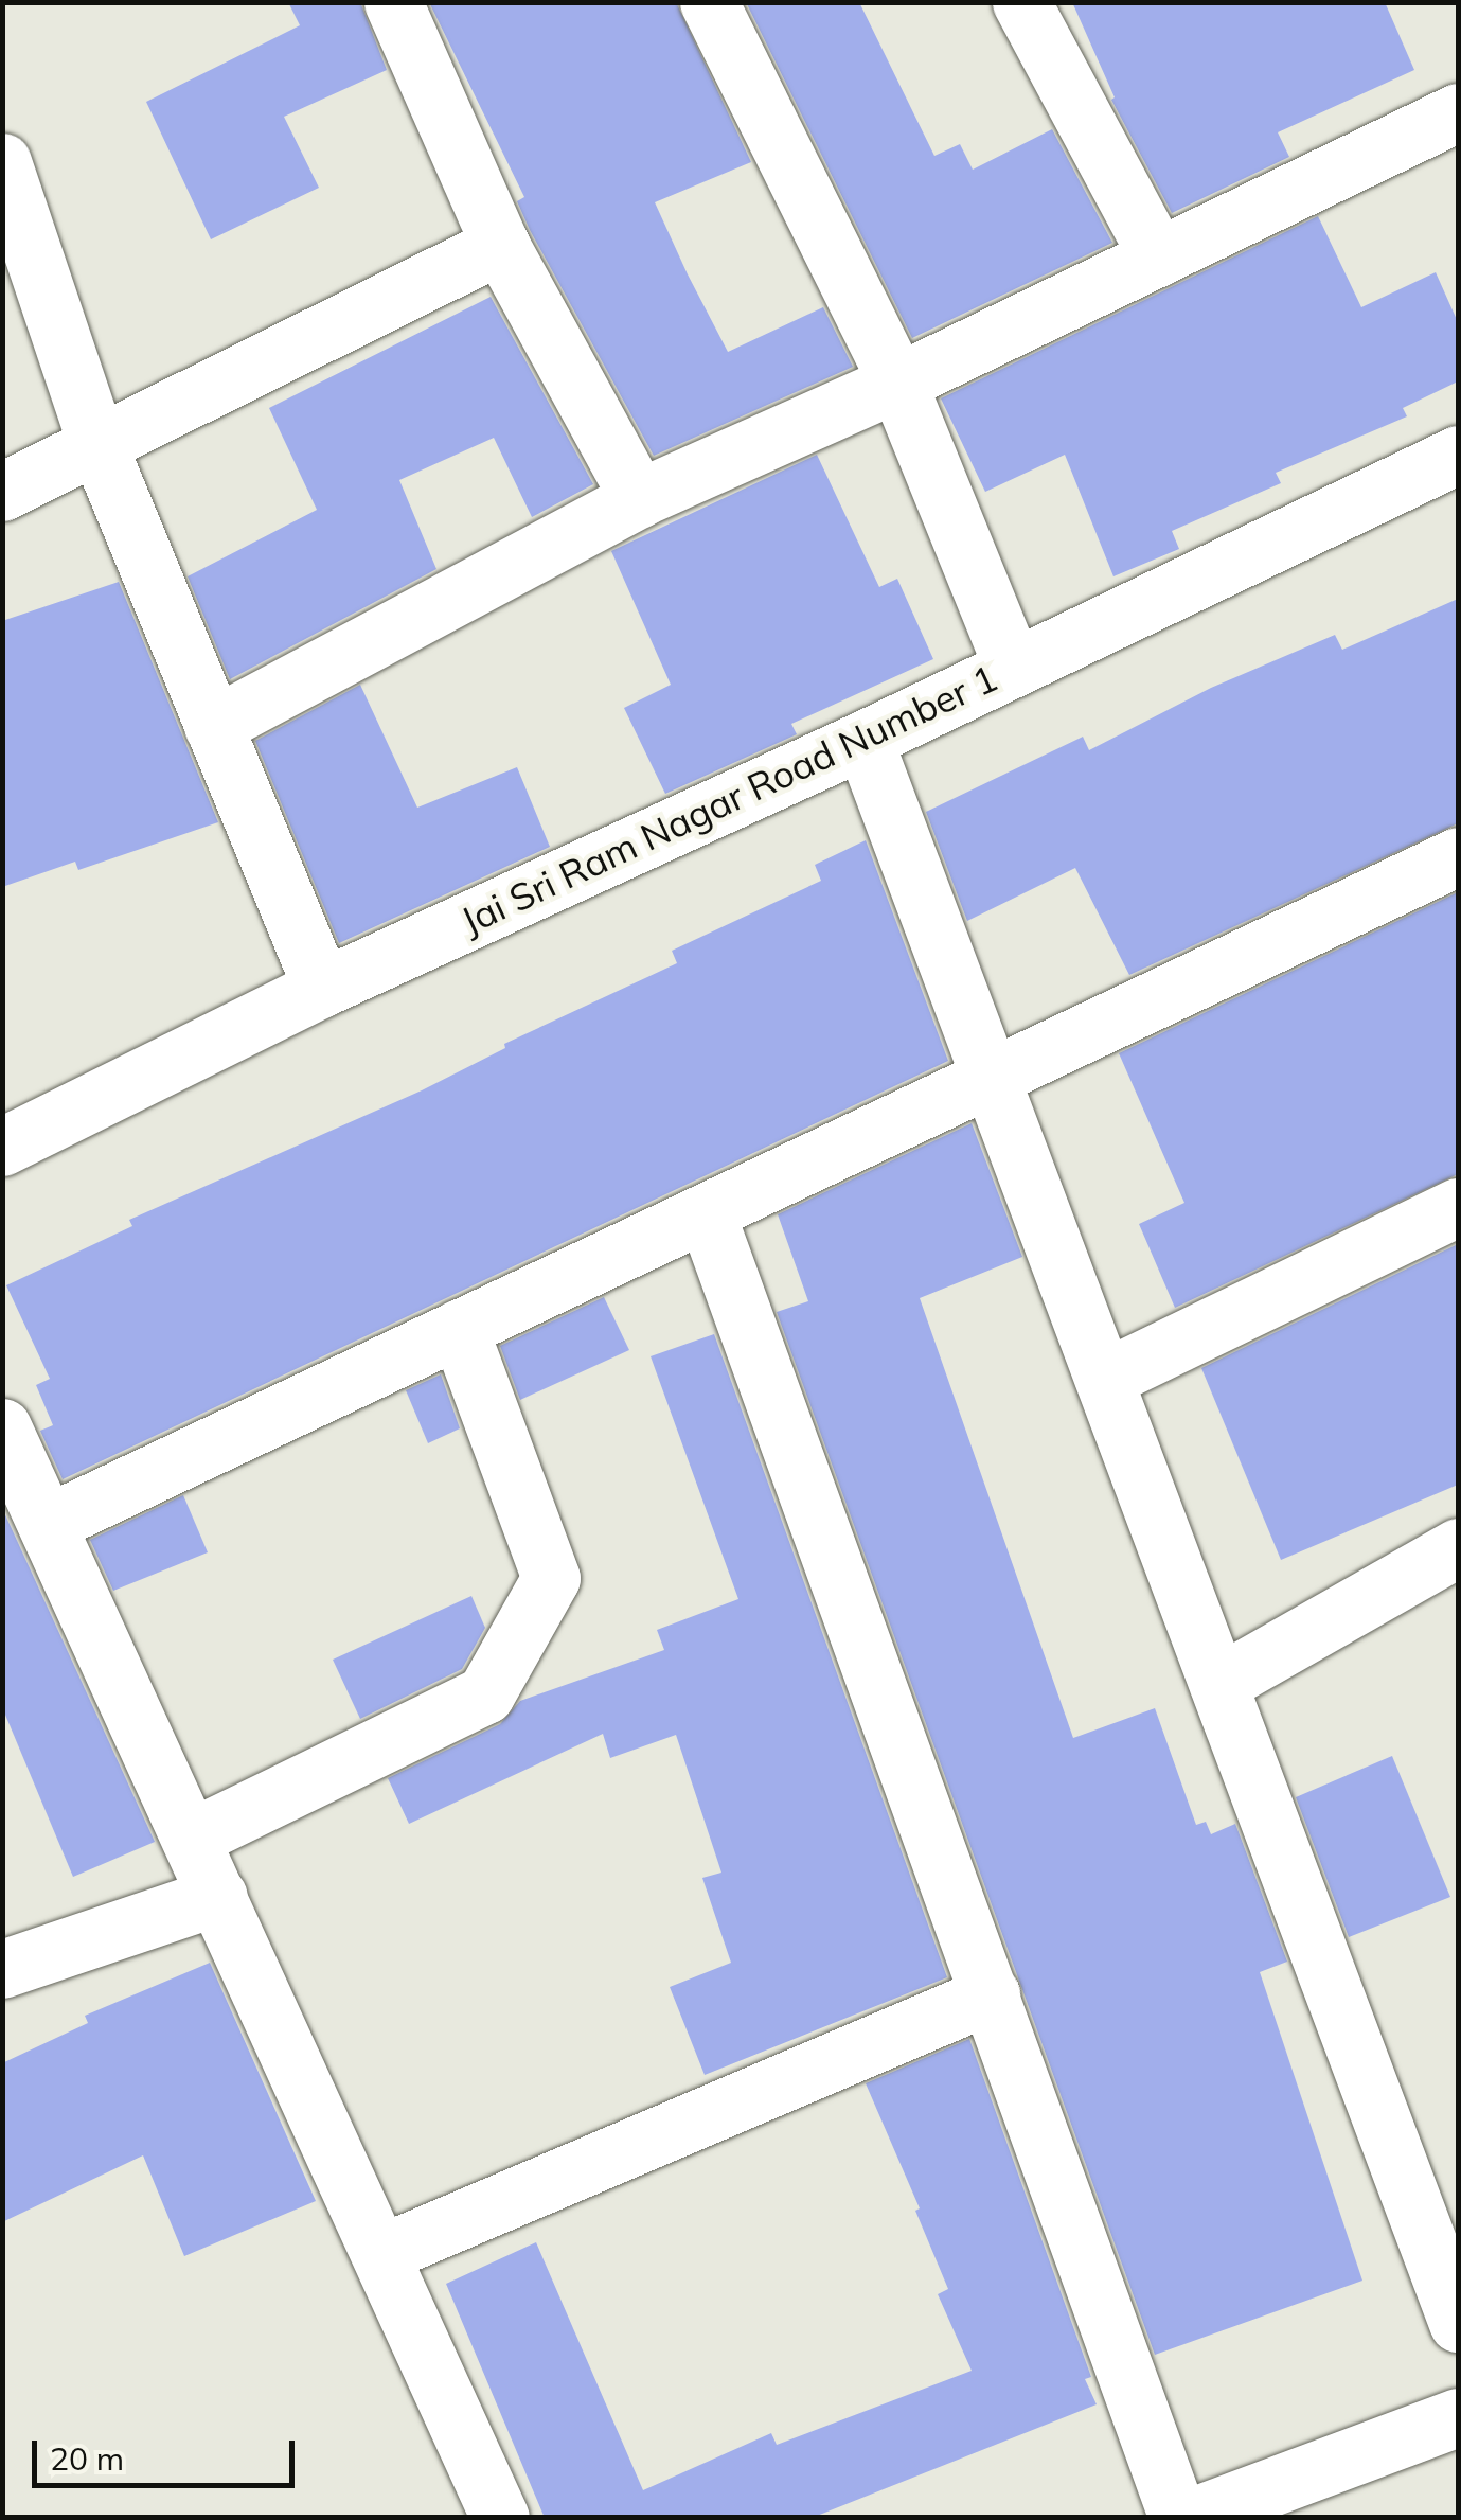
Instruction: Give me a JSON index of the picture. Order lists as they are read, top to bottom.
{
  "streets": {
    "street": ["Jai Sri Ram Nagar Road Number 1"]
  },
  "scale_bar": "20 m"
}
